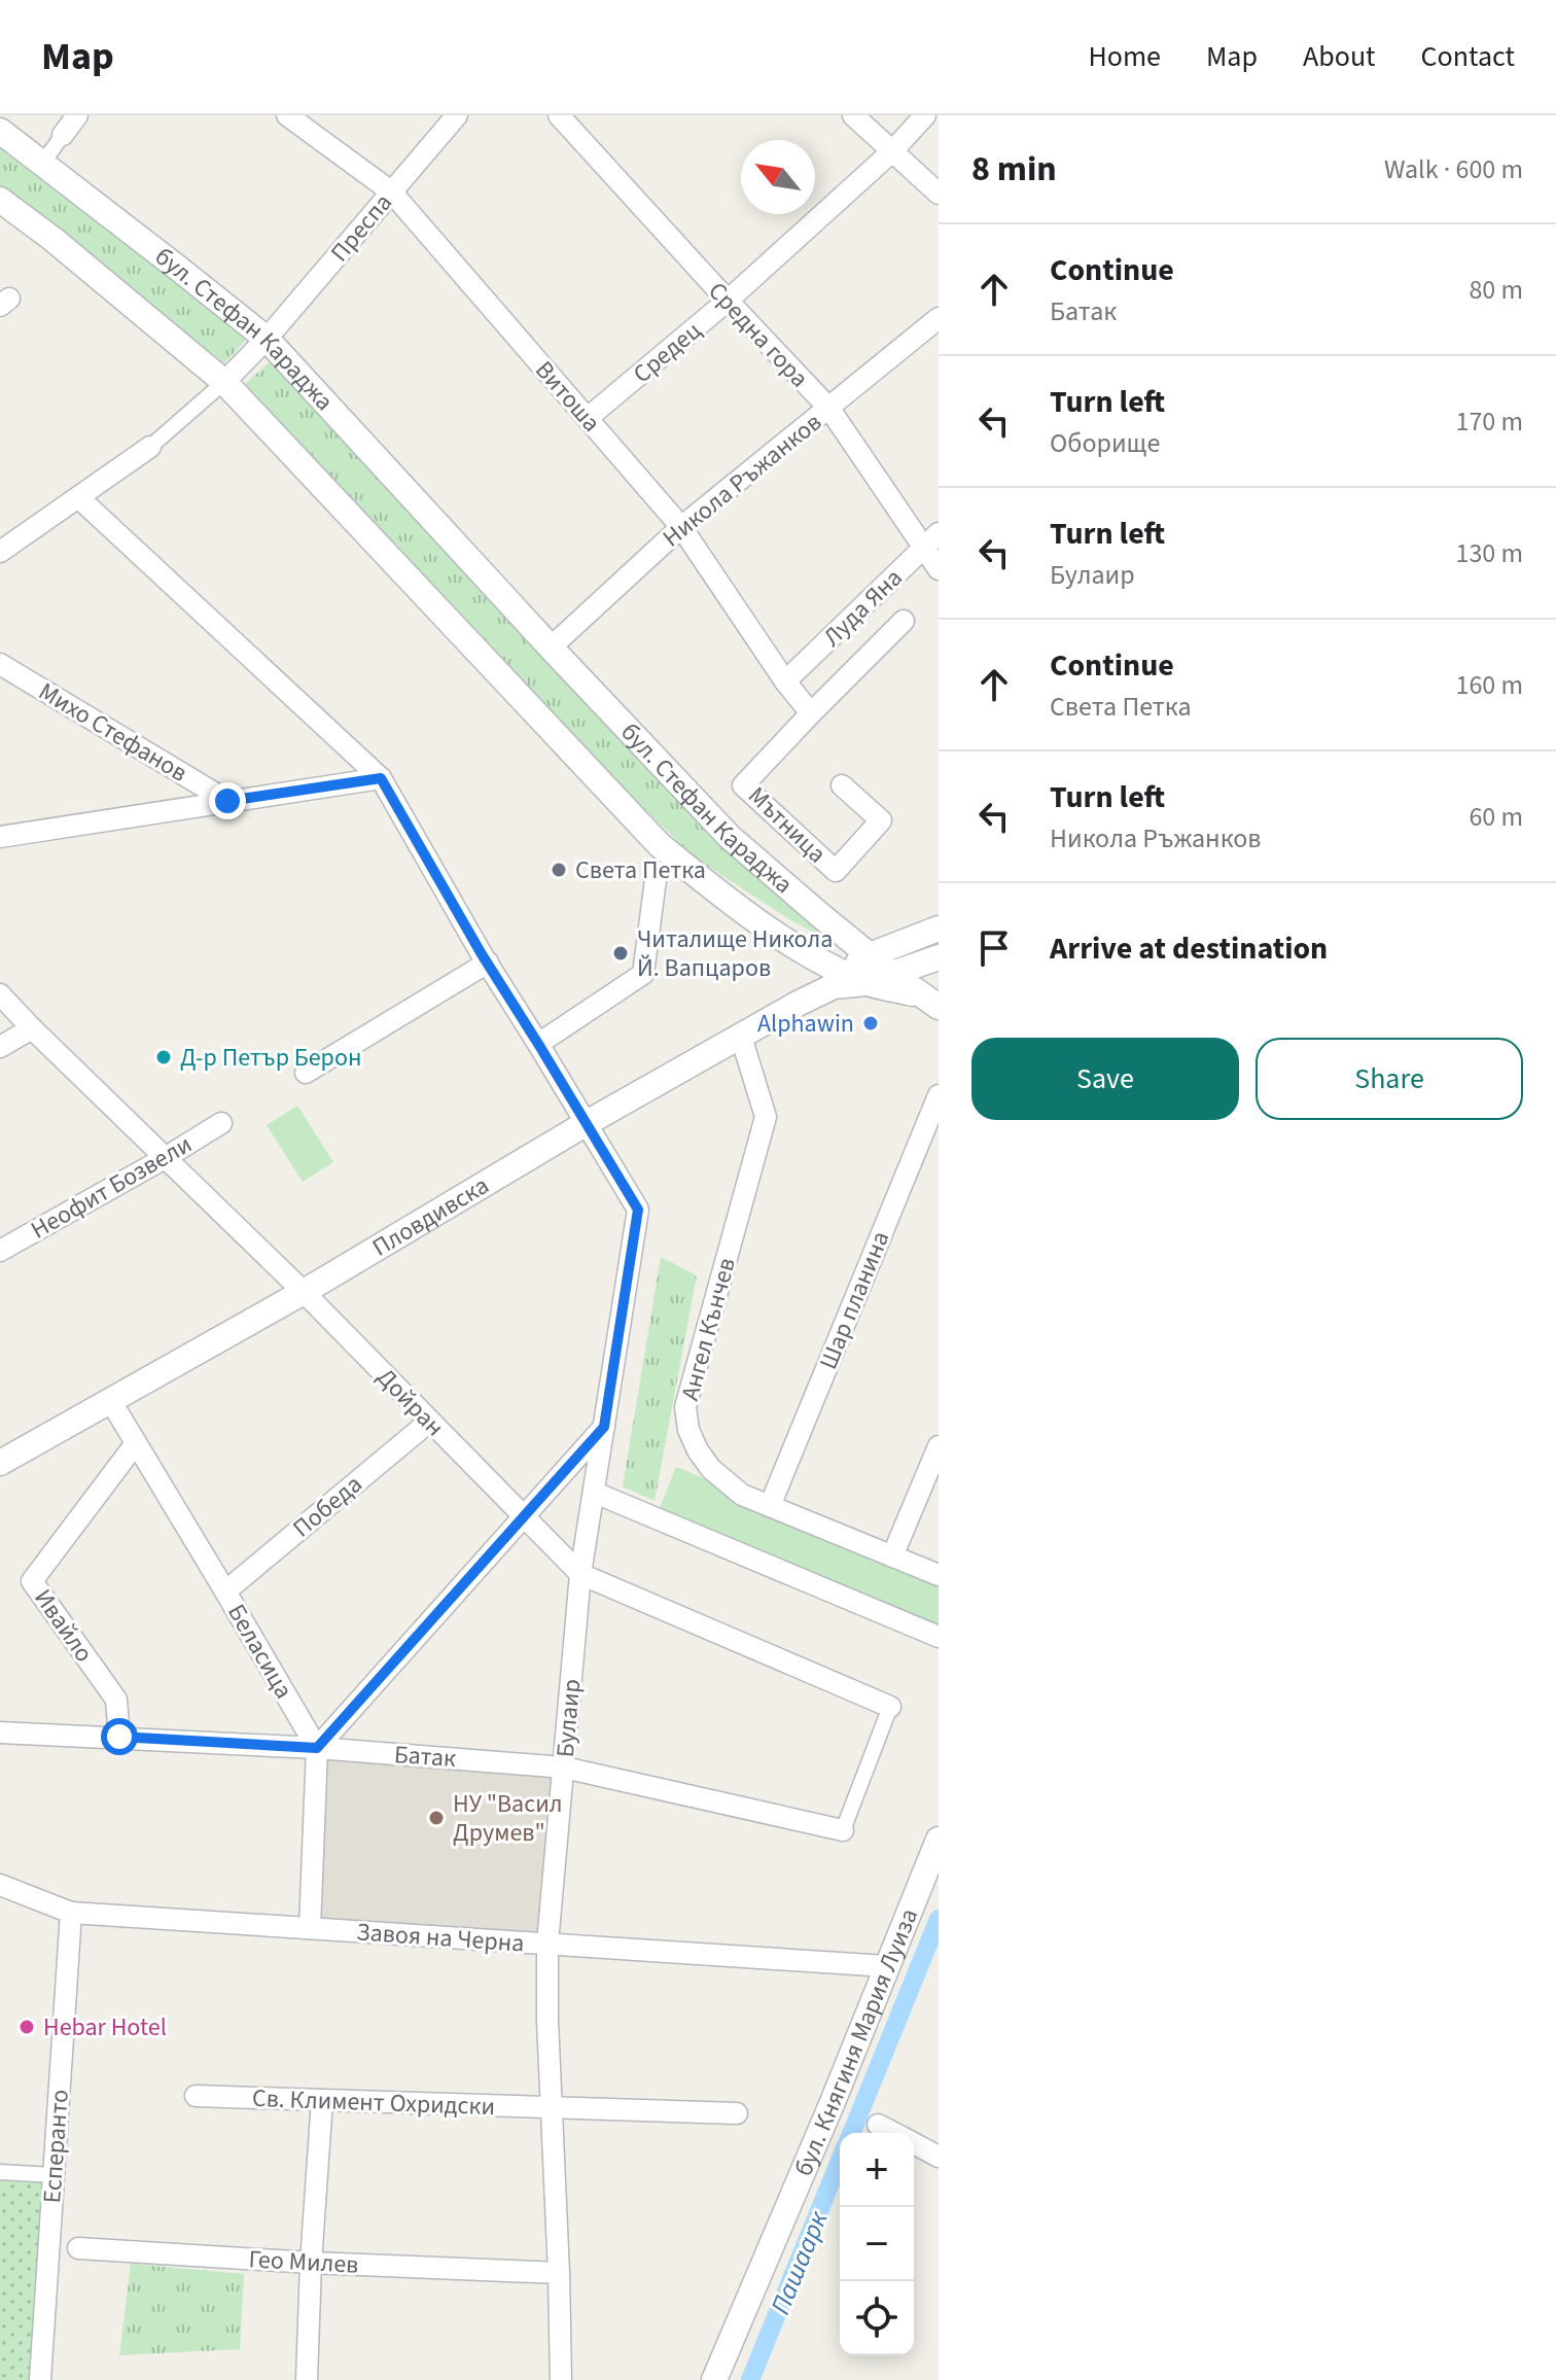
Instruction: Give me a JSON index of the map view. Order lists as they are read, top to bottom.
{
  "streets": {
    "street": [
      "Преспа",
      "бул. Стефан Караджа",
      "Средна гора",
      "Средец",
      "Витоша",
      "Никола Ръжанков",
      "Луда Яна",
      "Михо Стефанов",
      "Мътница",
      "Неофит Бозвели",
      "Пловдивска",
      "Шар планина",
      "Ангел Кънчев",
      "Дойран",
      "Победа",
      "Ивайло",
      "Беласица",
      "Булаир",
      "Батак",
      "Завоя на Черна",
      "бул. Княгиня Мария Луиза",
      "Св. Климент Охридски",
      "Есперанто",
      "Гео Милев"
    ]
  },
  "crossings": [
    ["Преспа", "бул. Стефан Караджа"],
    ["Преспа", "Витоша"],
    ["бул. Стефан Караджа", "Никола Ръжанков"],
    ["бул. Стефан Караджа", "Пловдивска"],
    ["Средна гора", "Средец"],
    ["Средна гора", "Никола Ръжанков"],
    ["Средна гора", "Луда Яна"],
    ["Средец", "Витоша"],
    ["Витоша", "Никола Ръжанков"],
    ["Витоша", "Луда Яна"],
    ["Витоша", "Мътница"],
    ["Неофит Бозвели", "Дойран"],
    ["Пловдивска", "Ангел Кънчев"],
    ["Пловдивска", "Дойран"],
    ["Пловдивска", "Беласица"],
    ["Пловдивска", "Булаир"],
    ["Шар планина", "Ангел Кънчев"],
    ["Дойран", "Победа"],
    ["Дойран", "Булаир"],
    ["Победа", "Беласица"],
    ["Ивайло", "Беласица"],
    ["Ивайло", "Батак"],
    ["Беласица", "Батак"],
    ["Булаир", "Батак"],
    ["Булаир", "Завоя на Черна"],
    ["Булаир", "Св. Климент Охридски"],
    ["Булаир", "Гео Милев"],
    ["Завоя на Черна", "бул. Княгиня Мария Луиза"],
    ["Завоя на Черна", "Есперанто"],
    ["Есперанто", "Гео Милев"]
  ],
  "water": ["Пашаарк"],
  "places": [
    "Света Петка",
    "Читалище Никола Й. Вапцаров",
    "Alphawin",
    "Д-р Петър Берон",
    "НУ \"Васил Друмев\"",
    "Hebar Hotel"
  ],
  "north": "top left",
  "page": {
    "header": "Map",
    "nav": [
      "Home",
      "Map",
      "About",
      "Contact"
    ],
    "heading": ["8 min", "Walk · 600 m"],
    "list": [
      ["Continue", "Батак", "80 m"],
      ["Turn left", "Оборище", "170 m"],
      ["Turn left", "Булаир", "130 m"],
      ["Continue", "Света Петка", "160 m"],
      ["Turn left", "Никола Ръжанков", "60 m"],
      "Arrive at destination"
    ],
    "buttons": ["Save", "Share"],
    "map_buttons": ["+", "−"]
  }
}
